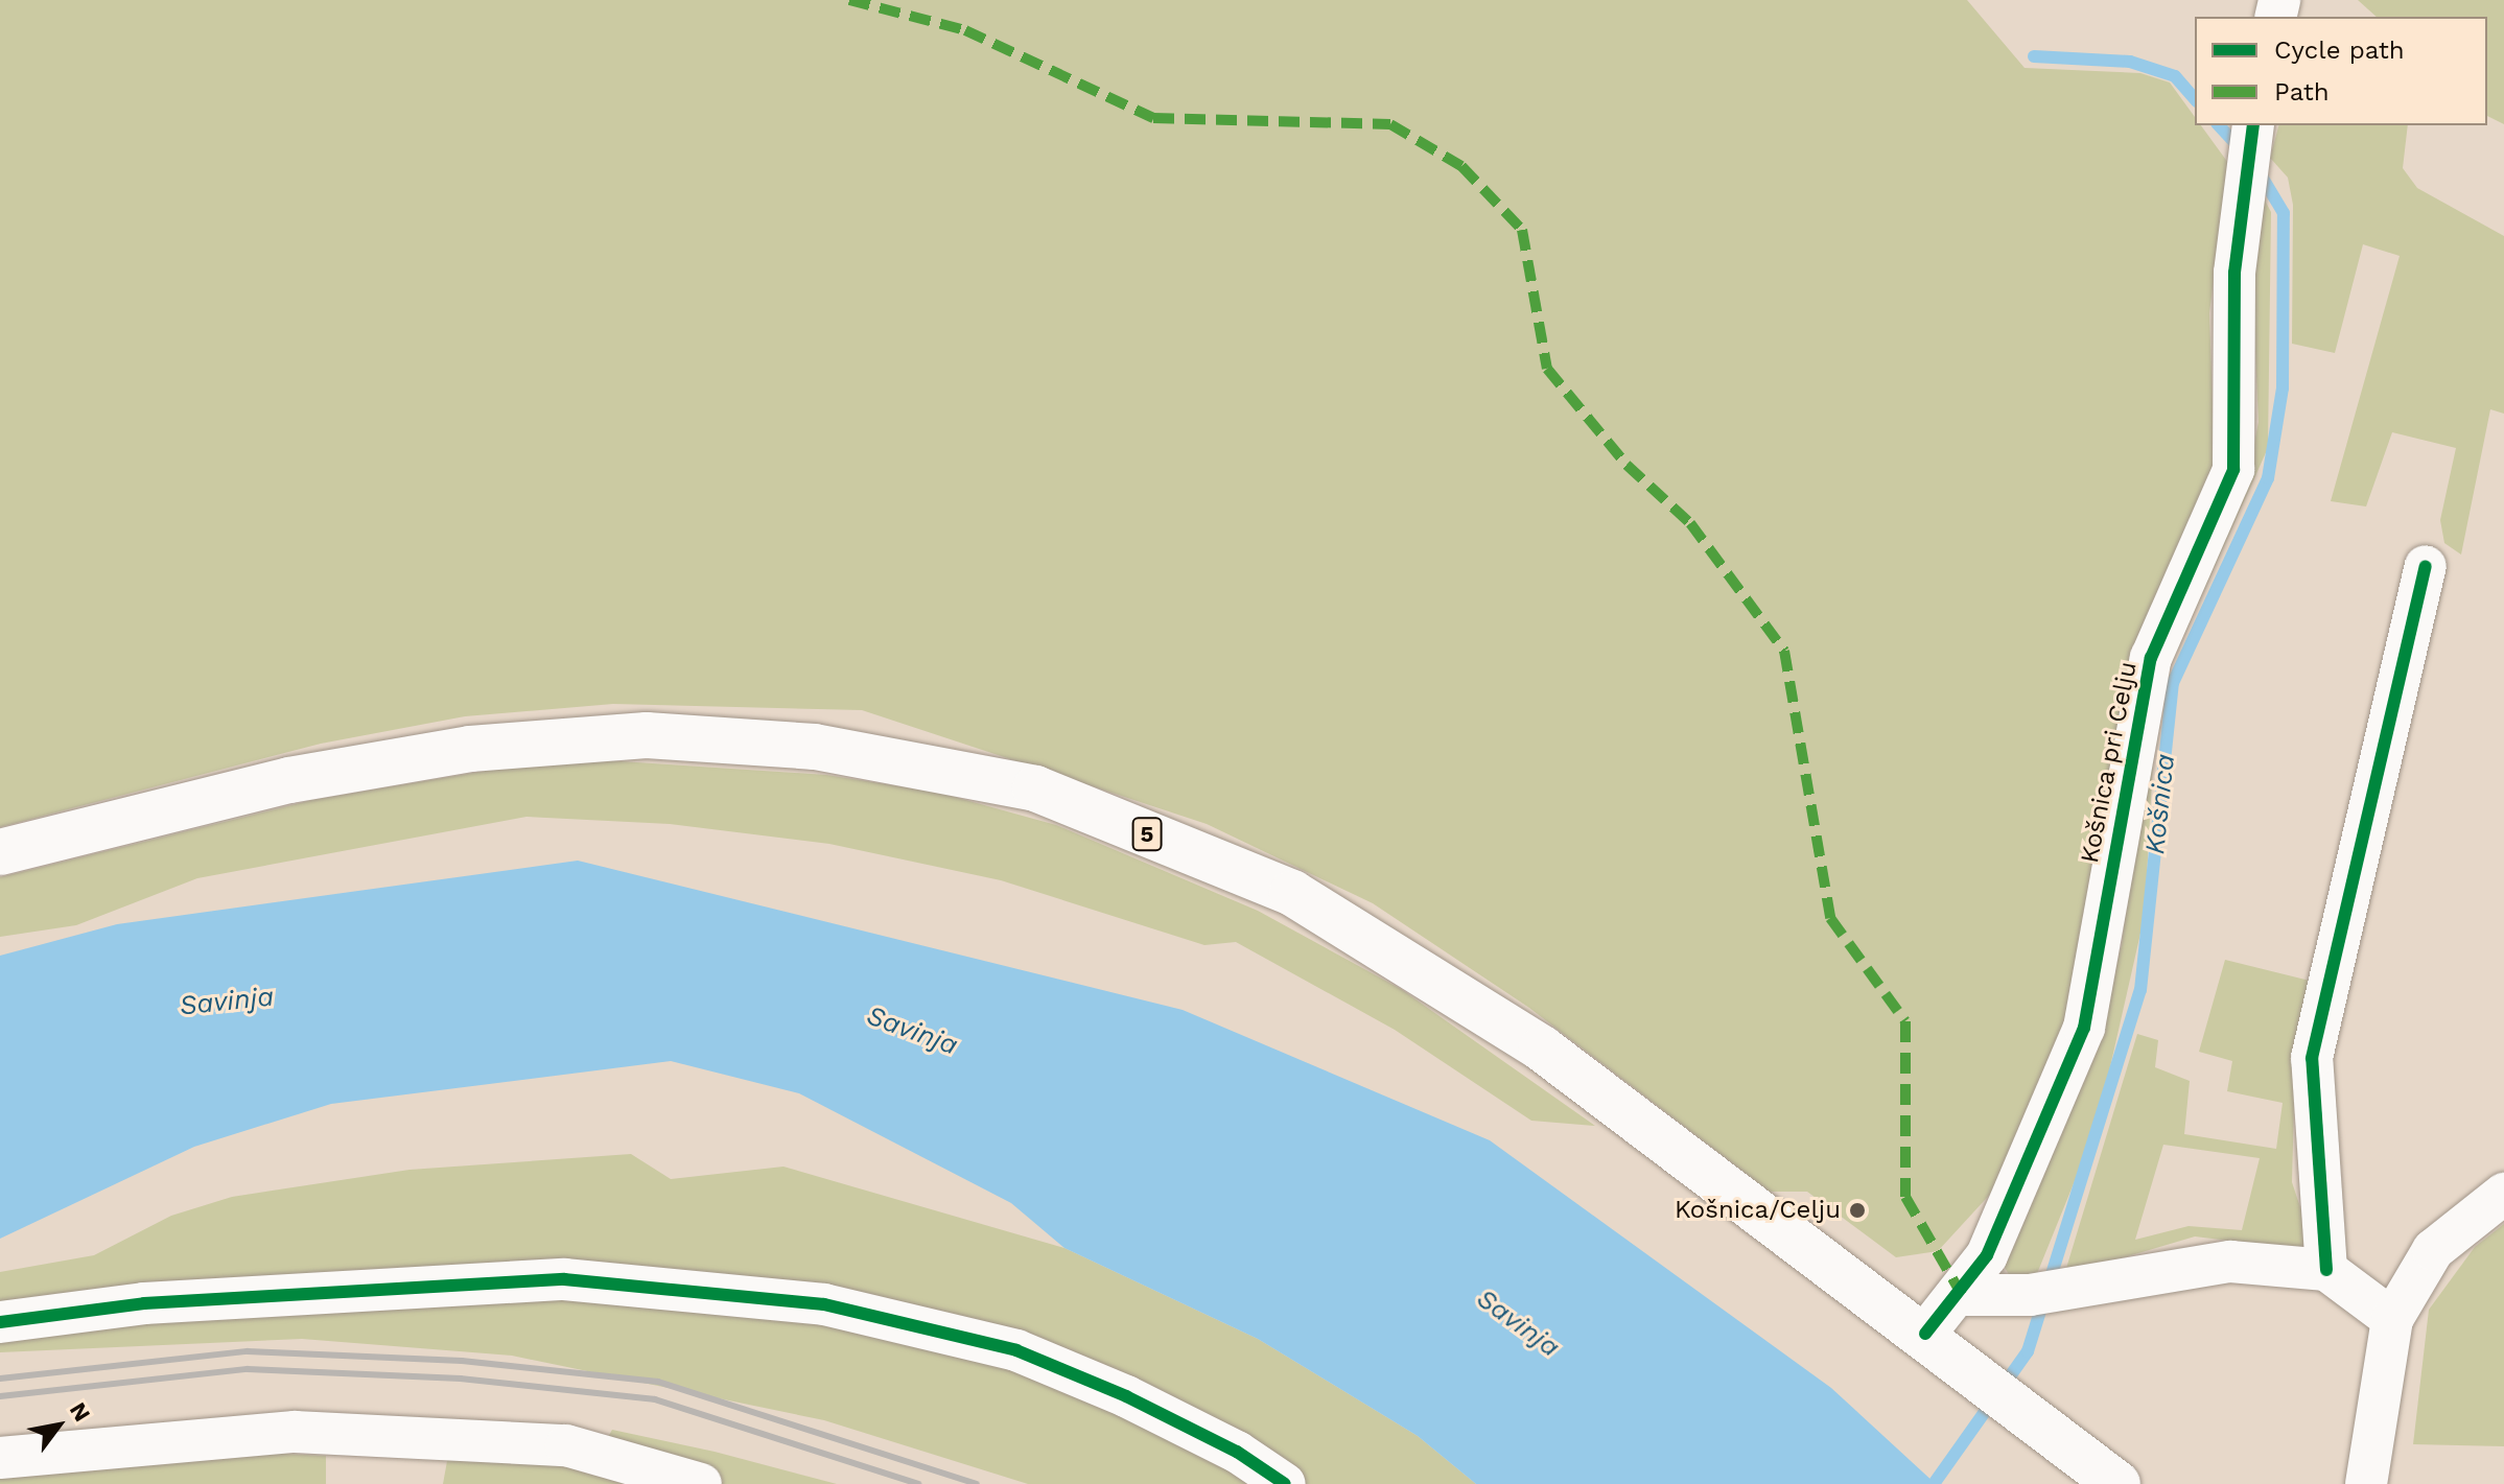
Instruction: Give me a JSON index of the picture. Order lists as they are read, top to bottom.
{
  "streets": {
    "main road": ["5"],
    "street": ["Košnica pri Celju"]
  },
  "crossings": [
    ["Košnica pri Celju", "5"]
  ],
  "water": ["Košnica", "Savinja"],
  "places": ["Košnica/Celju"],
  "legend": ["Cycle path", "Path"],
  "north": "top right"
}
